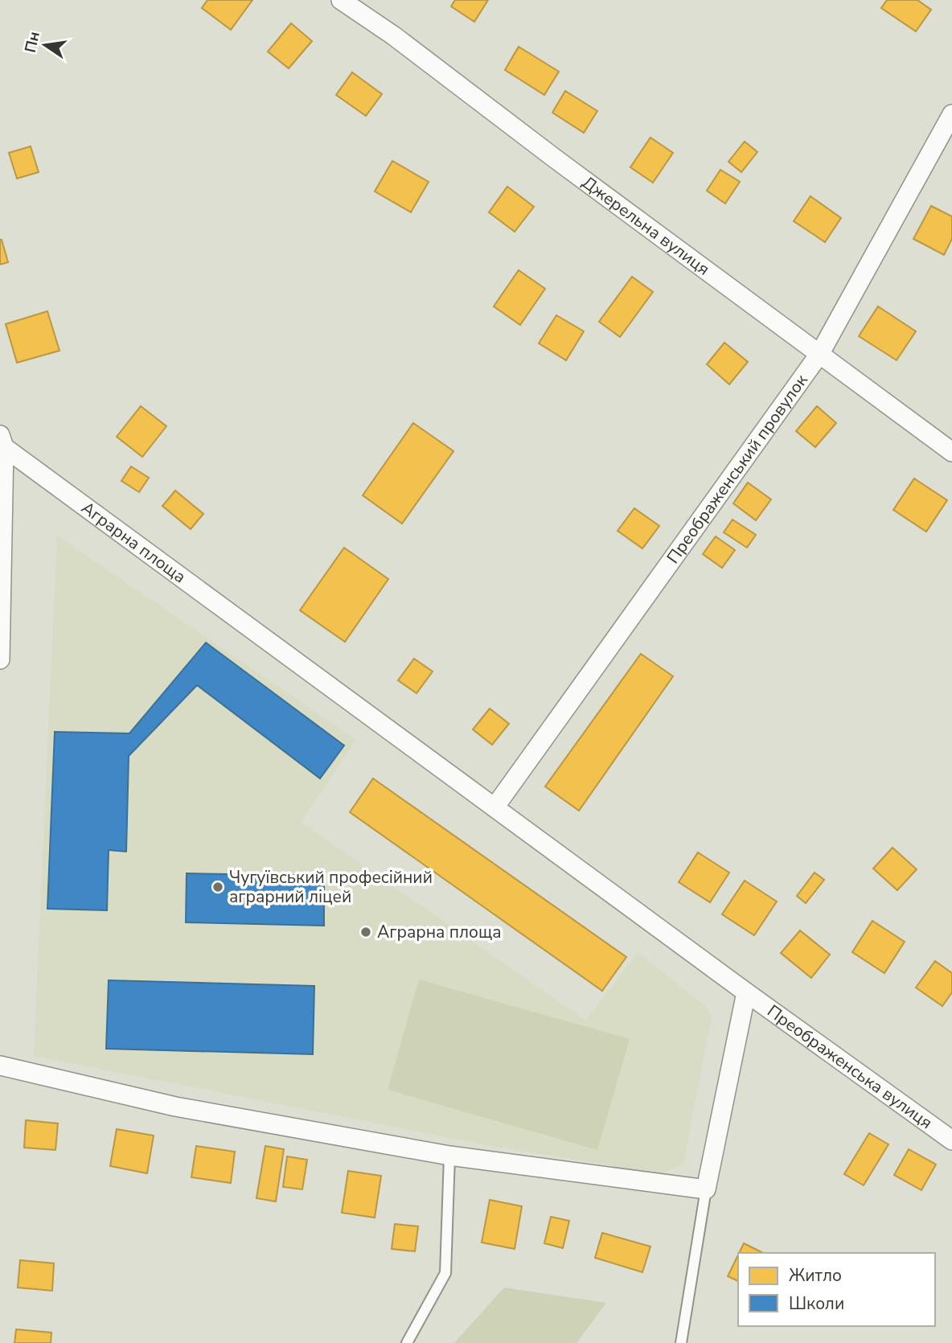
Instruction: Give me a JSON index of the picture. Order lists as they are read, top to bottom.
{
  "streets": {
    "street": [
      "Джерельна вулиця",
      "Преображенський провулок",
      "Аграрна площа",
      "Преображенська вулиця"
    ]
  },
  "crossings": [
    ["Джерельна вулиця", "Преображенський провулок"],
    ["Преображенський провулок", "Аграрна площа"],
    ["Аграрна площа", "Преображенська вулиця"]
  ],
  "places": ["Чугуївський професійний аграрний ліцей", "Аграрна площа"],
  "legend": ["Житло", "Школи"],
  "north": "left"
}
